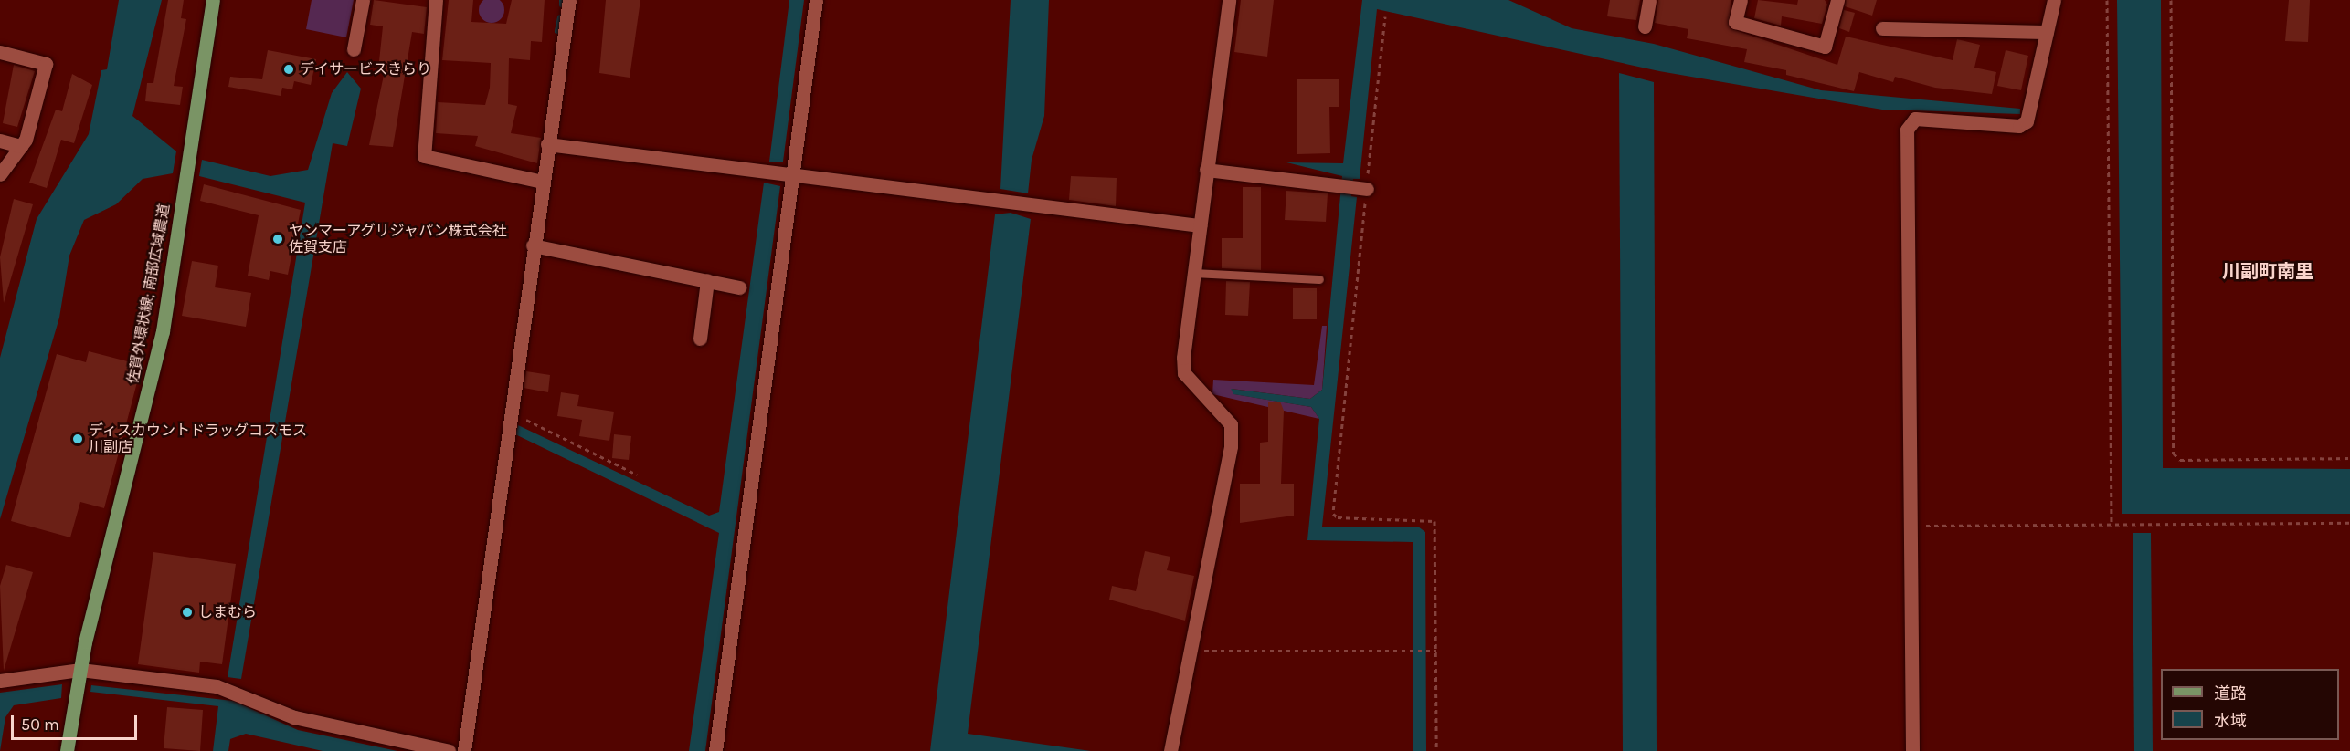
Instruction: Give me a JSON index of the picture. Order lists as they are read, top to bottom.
{
  "streets": {
    "main road": ["佐賀外環状線; 南部広域農道"]
  },
  "districts": ["川副町南里"],
  "places": [
    "デイサービスきらり",
    "ヤンマーアグリジャパン株式会社 佐賀支店",
    "ディスカウントドラッグコスモス 川副店",
    "しまむら"
  ],
  "legend": ["道路", "水域"],
  "scale_bar": "50 m"
}
